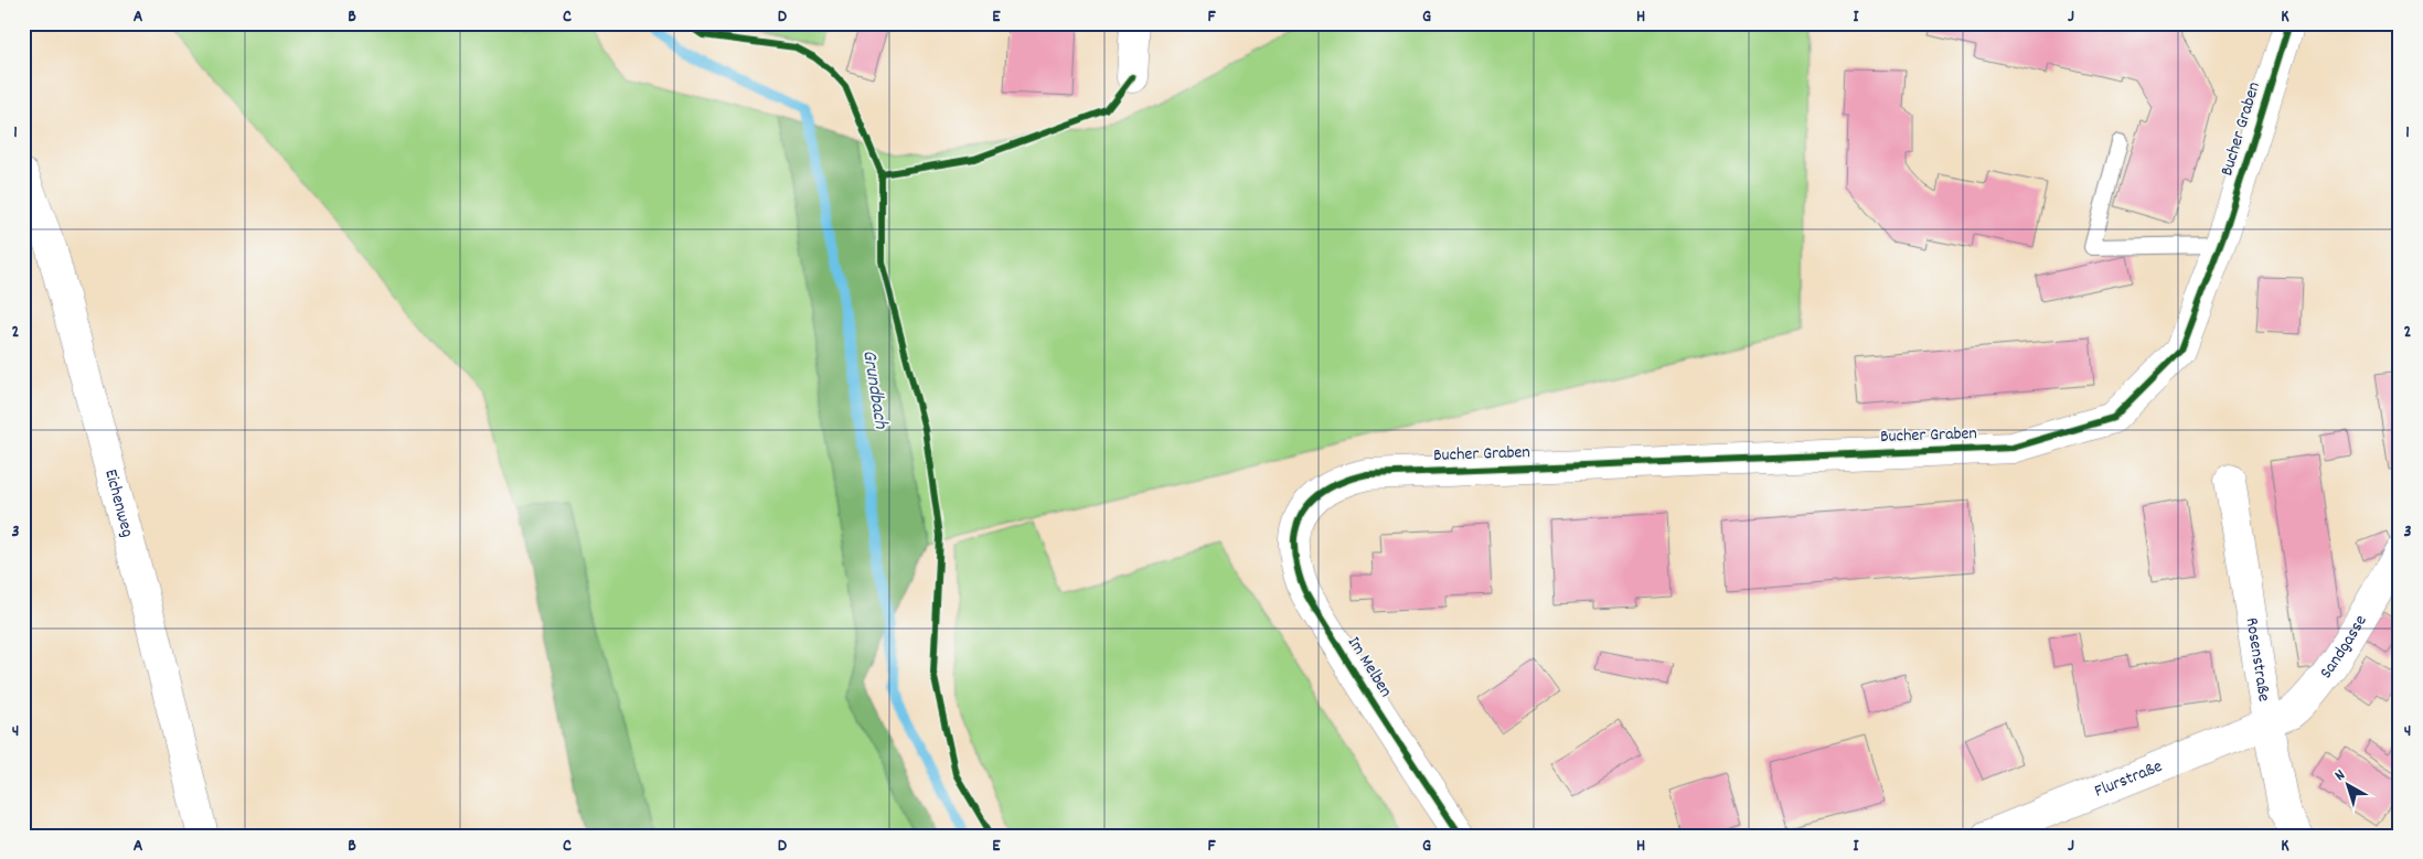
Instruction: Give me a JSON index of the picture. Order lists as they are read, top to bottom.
{
  "streets": {
    "street": [
      "Bucher Graben",
      "Eichenweg",
      "Sandgasse",
      "Rosenstraße",
      "Im Melben",
      "Flurstraße"
    ]
  },
  "crossings": [
    ["Bucher Graben", "Im Melben"],
    ["Sandgasse", "Rosenstraße"],
    ["Sandgasse", "Flurstraße"],
    ["Rosenstraße", "Flurstraße"]
  ],
  "water": ["Grundbach"],
  "north": "top left",
  "grid": {
    "columns": [
      "A",
      "B",
      "C",
      "D",
      "E",
      "F",
      "G",
      "H",
      "I",
      "J",
      "K"
    ],
    "rows": [
      "1",
      "2",
      "3",
      "4"
    ]
  }
}
